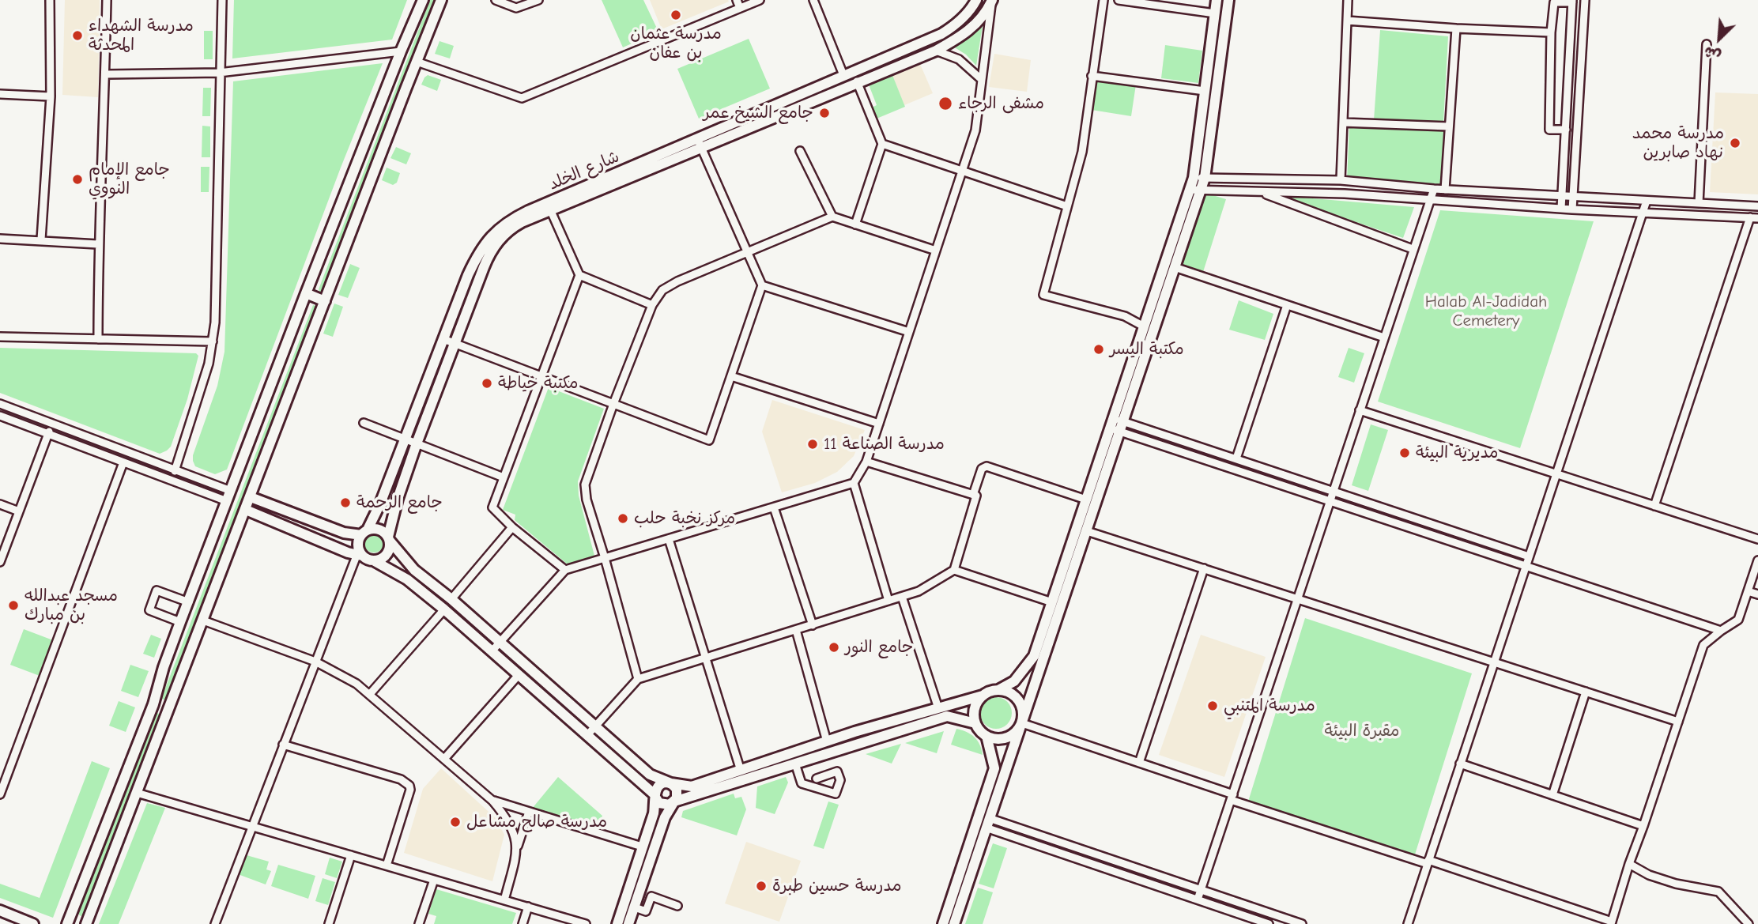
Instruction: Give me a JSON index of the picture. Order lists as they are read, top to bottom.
{
  "streets": {
    "street": ["شارع الخلد"]
  },
  "parks": ["Halab Al-Jadidah Cemetery", "مقبرة البيئة"],
  "places": [
    "مدرسة عثمان بن عفان",
    "مدرسة الشهداء المحدثة",
    "مشفى الرجاء",
    "جامع الشيخ عمر",
    "مدرسة محمد نهاد صابرين",
    "جامع الإمام النووي",
    "مكتبة اليسر",
    "مكتبة خياطة",
    "مدرسة الصناعة 11",
    "مديرية البيئة",
    "جامع الرحمة",
    "مركز نخبة حلب",
    "مسجد عبدالله بن مبارك",
    "جامع النور",
    "مدرسة المتنبي",
    "مدرسة صالح مشاعل",
    "مدرسة حسين طبرة"
  ],
  "north": "bottom left"
}
